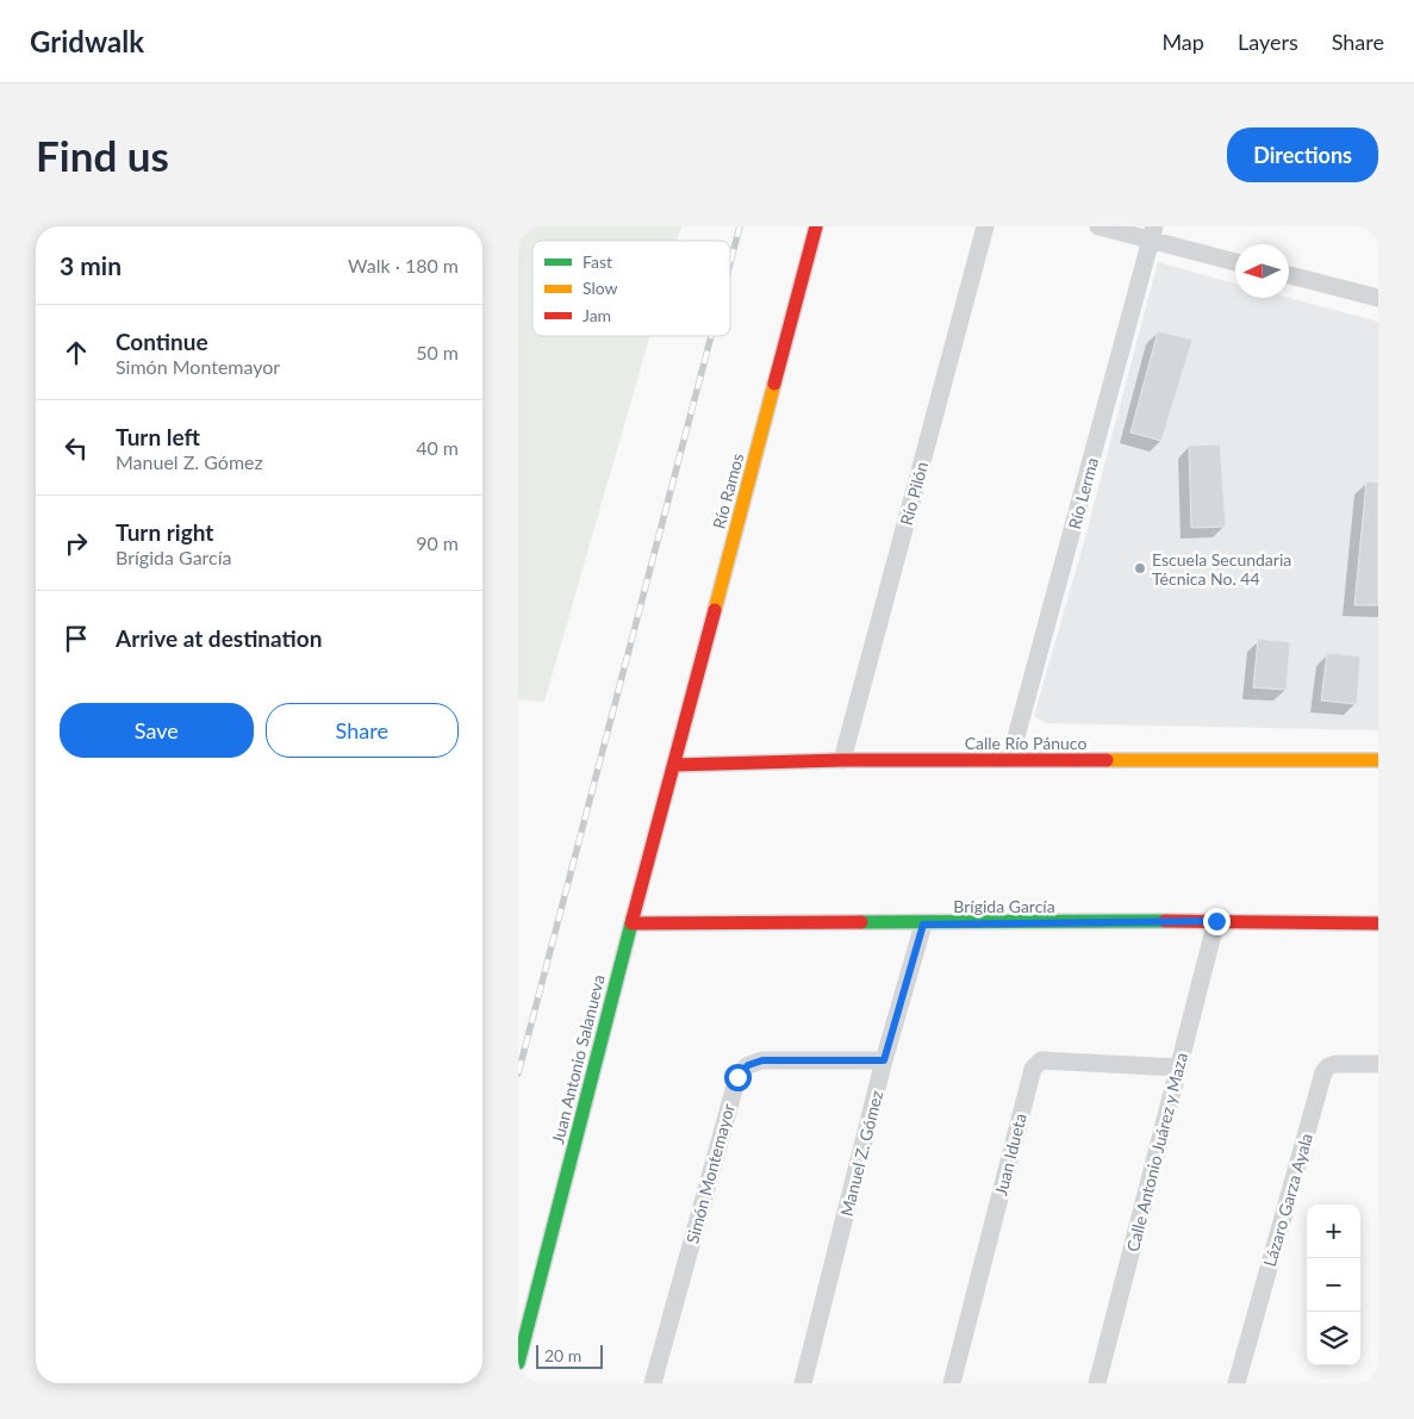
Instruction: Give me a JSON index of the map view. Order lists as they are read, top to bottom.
{
  "streets": {
    "street": [
      "Río Ramos",
      "Río Pilón",
      "Río Lerma",
      "Calle Río Pánuco",
      "Brígida García",
      "Juan Antonio Salanueva",
      "Calle Antonio Juárez y Maza",
      "Manuel Z. Gómez",
      "Juan Idueta",
      "Simón Montemayor",
      "Lázaro Garza Ayala"
    ]
  },
  "crossings": [
    ["Río Ramos", "Calle Río Pánuco"],
    ["Río Ramos", "Juan Antonio Salanueva"],
    ["Río Pilón", "Calle Río Pánuco"],
    ["Río Lerma", "Calle Río Pánuco"],
    ["Calle Río Pánuco", "Juan Antonio Salanueva"],
    ["Brígida García", "Juan Antonio Salanueva"],
    ["Brígida García", "Calle Antonio Juárez y Maza"],
    ["Brígida García", "Manuel Z. Gómez"],
    ["Calle Antonio Juárez y Maza", "Juan Idueta"],
    ["Manuel Z. Gómez", "Simón Montemayor"]
  ],
  "places": ["Escuela Secundaria Técnica No. 44"],
  "legend": ["Fast", "Slow", "Jam"],
  "scale_bar": "20 m",
  "north": "left",
  "page": {
    "header": "Gridwalk",
    "nav": ["Map", "Layers", "Share"],
    "buttons": [
      "Directions",
      ["Save", "Share"]
    ],
    "title": "Find us",
    "heading": ["3 min", "Walk · 180 m"],
    "list": [
      ["Continue", "Simón Montemayor", "50 m"],
      ["Turn left", "Manuel Z. Gómez", "40 m"],
      ["Turn right", "Brígida García", "90 m"],
      "Arrive at destination"
    ],
    "map_buttons": ["+", "−"],
    "scale": "20 m"
  }
}
